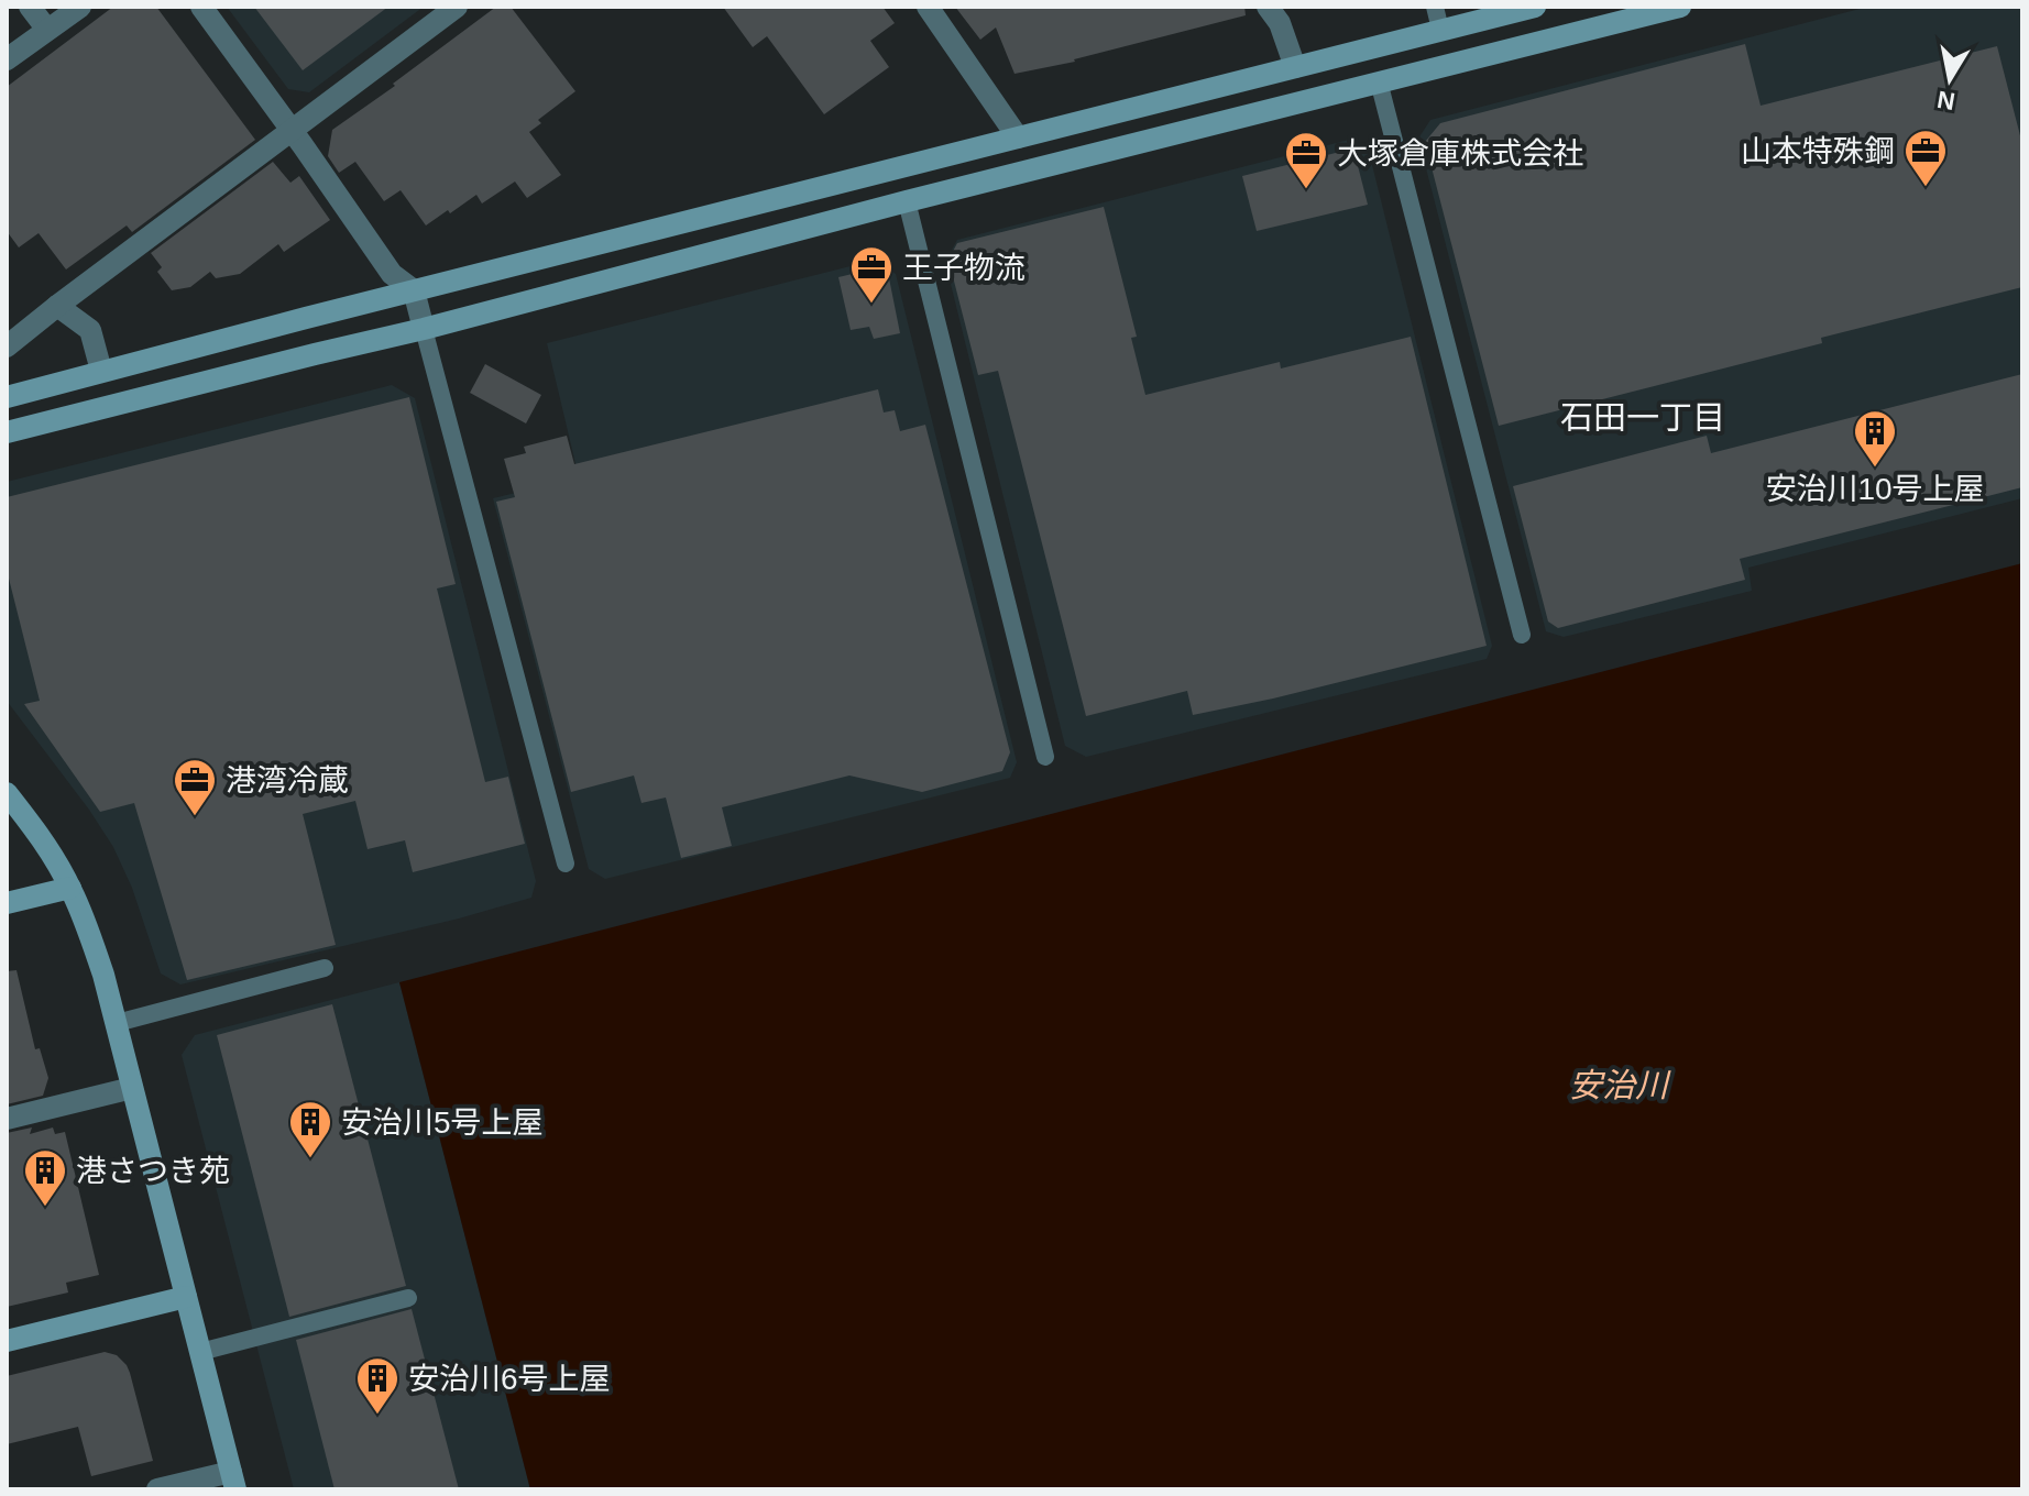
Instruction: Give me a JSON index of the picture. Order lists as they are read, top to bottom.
{
  "districts": ["石田一丁目"],
  "water": ["安治川"],
  "places": {
    "office": [
      "山本特殊鋼",
      "大塚倉庫株式会社",
      "王子物流",
      "港湾冷蔵"
    ],
    "building": [
      "安治川10号上屋",
      "安治川5号上屋",
      "港さつき苑",
      "安治川6号上屋"
    ]
  },
  "north": "bottom"
}
